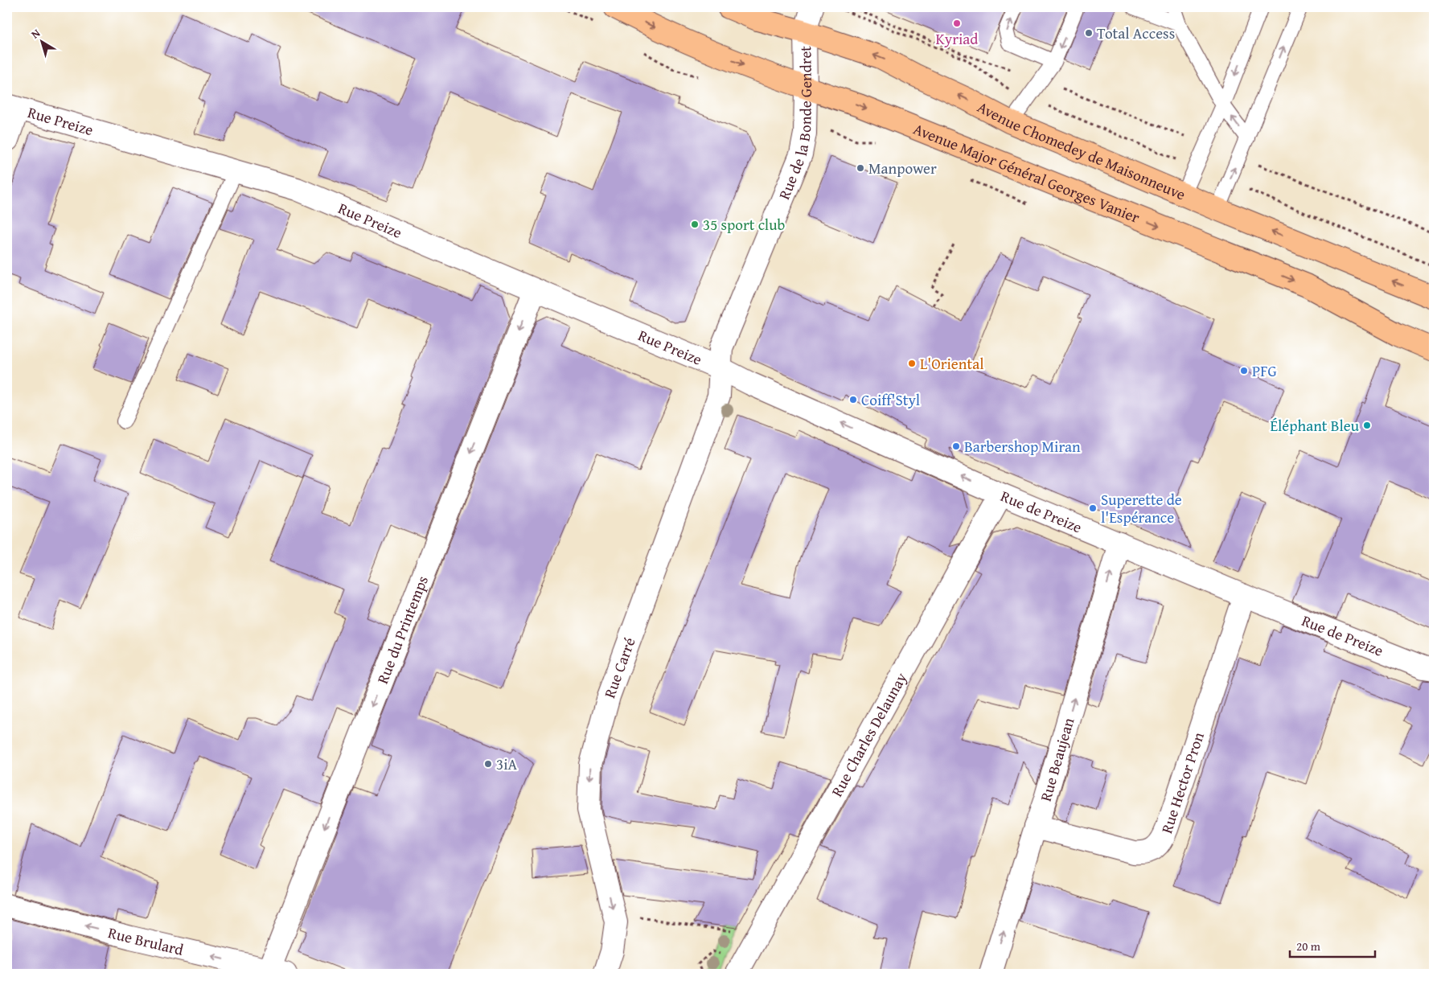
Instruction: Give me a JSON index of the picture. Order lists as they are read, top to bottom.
{
  "streets": {
    "main road": ["Avenue Chomedey de Maisonneuve", "Avenue Major Général Georges Vanier"],
    "street": [
      "Rue Preize",
      "Rue de la Bonde Gendret",
      "Rue de Preize",
      "Rue du Printemps",
      "Rue Carré",
      "Rue Charles Delaunay",
      "Rue Beaujean",
      "Rue Hector Pron",
      "Rue Brulard"
    ]
  },
  "crossings": [
    ["Rue Preize", "Rue de la Bonde Gendret"],
    ["Rue Preize", "Rue de Preize"],
    ["Rue Preize", "Rue du Printemps"],
    ["Rue Preize", "Rue Carré"],
    ["Rue de la Bonde Gendret", "Avenue Chomedey de Maisonneuve"],
    ["Rue de la Bonde Gendret", "Avenue Major Général Georges Vanier"],
    ["Rue de la Bonde Gendret", "Rue de Preize"],
    ["Rue de la Bonde Gendret", "Rue Carré"],
    ["Rue de Preize", "Rue Carré"],
    ["Rue de Preize", "Rue Charles Delaunay"],
    ["Rue de Preize", "Rue Beaujean"],
    ["Rue de Preize", "Rue Hector Pron"],
    ["Rue du Printemps", "Rue Brulard"],
    ["Rue Beaujean", "Rue Hector Pron"]
  ],
  "one_way": [
    "Avenue Chomedey de Maisonneuve",
    "Avenue Major Général Georges Vanier",
    "Rue de Preize",
    "Rue du Printemps",
    "Rue Carré",
    "Rue Beaujean",
    "Rue Brulard"
  ],
  "places": [
    "Kyriad",
    "Total Access",
    "Manpower",
    "35 sport club",
    "L'Oriental",
    "PFG",
    "Coiff'Styl",
    "Éléphant Bleu",
    "Barbershop Miran",
    "Superette de l'Espérance",
    "3iA"
  ],
  "scale_bar": "20 m",
  "north": "top left"
}
